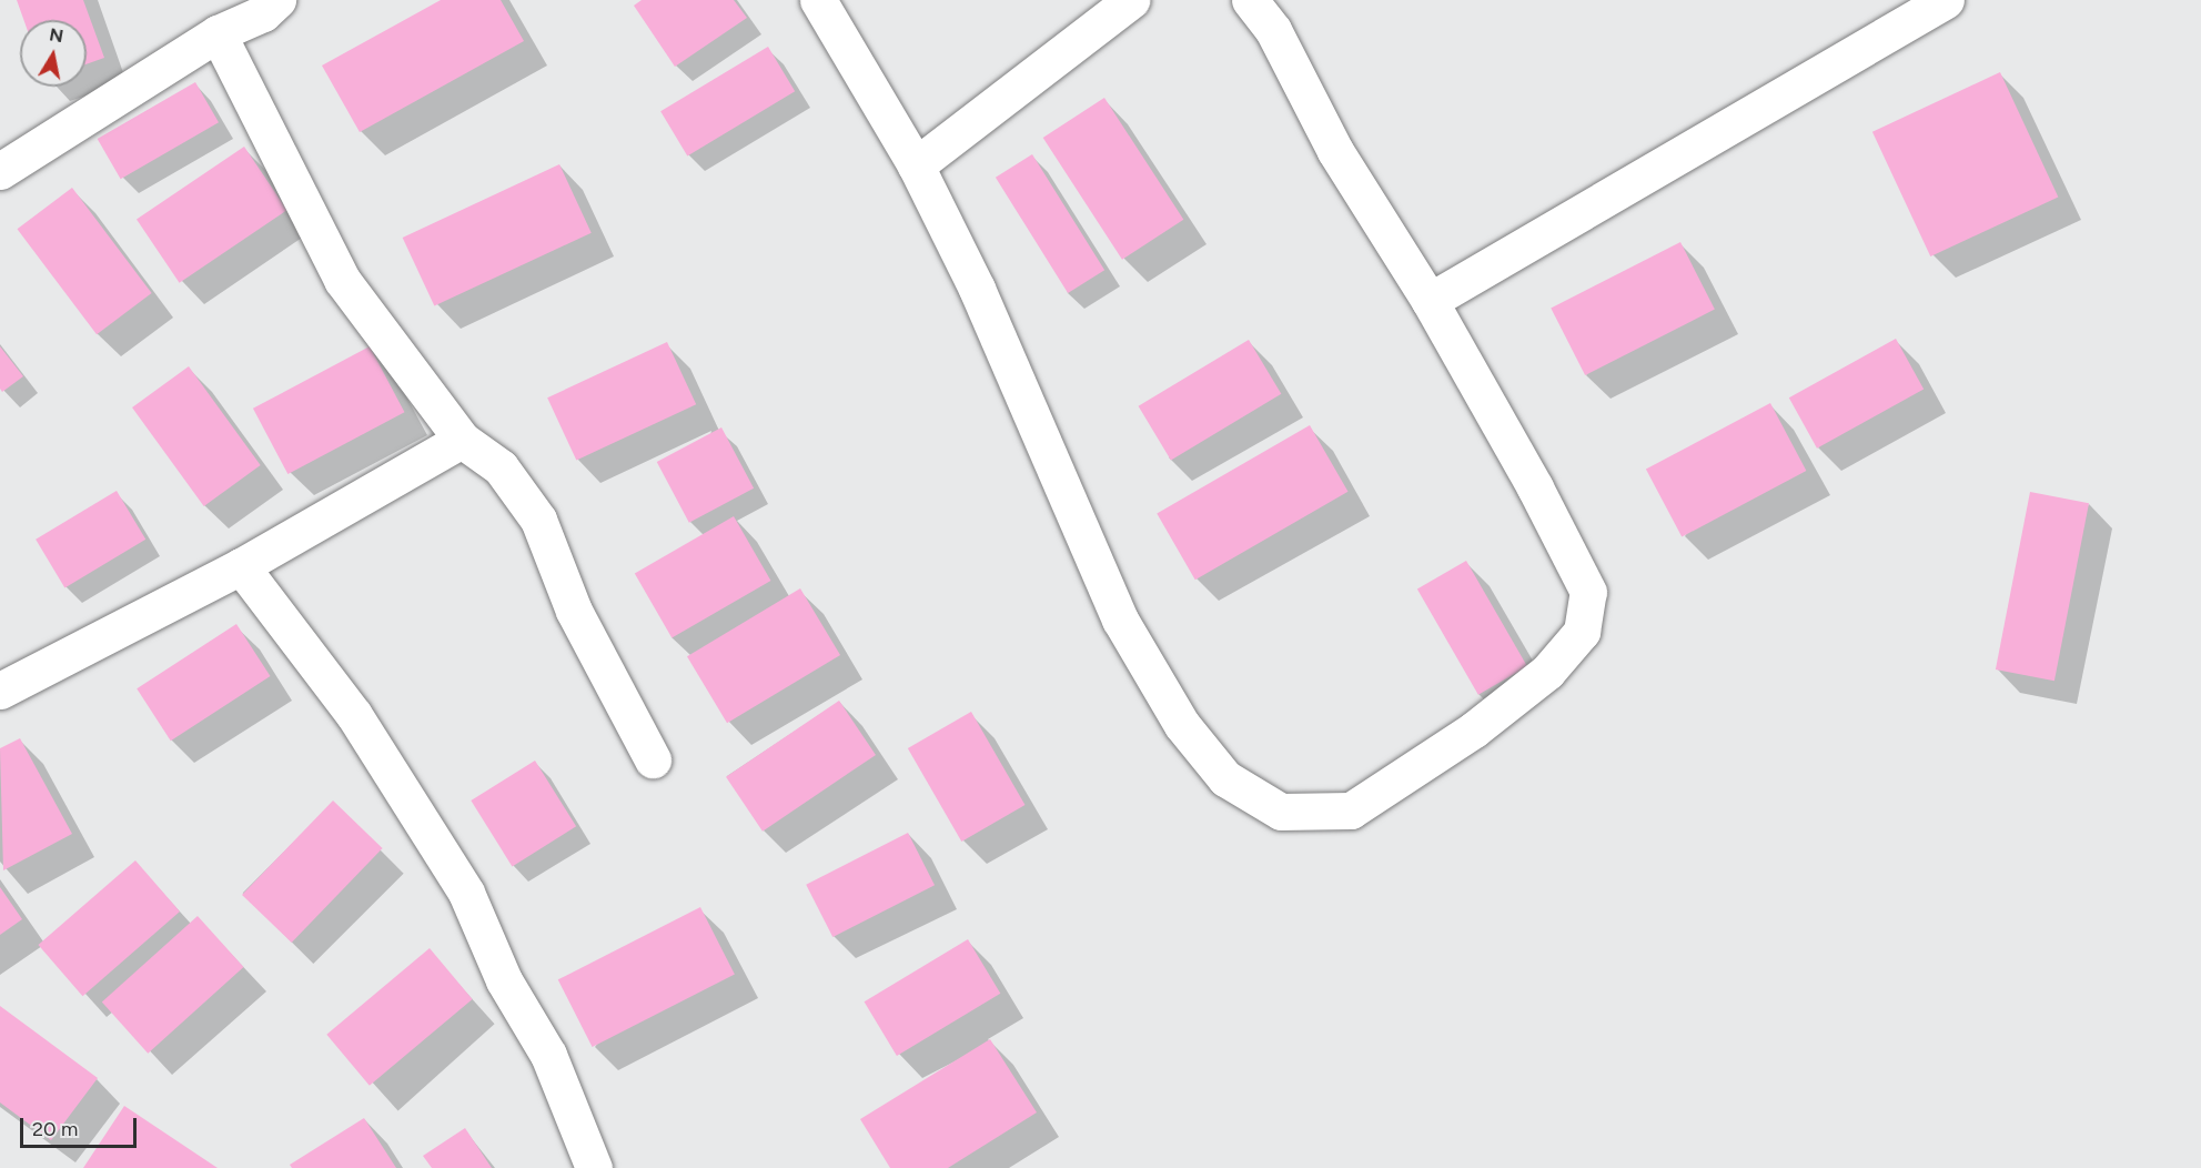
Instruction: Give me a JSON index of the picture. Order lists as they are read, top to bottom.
{
  "scale_bar": "20 m",
  "north": "top"
}
